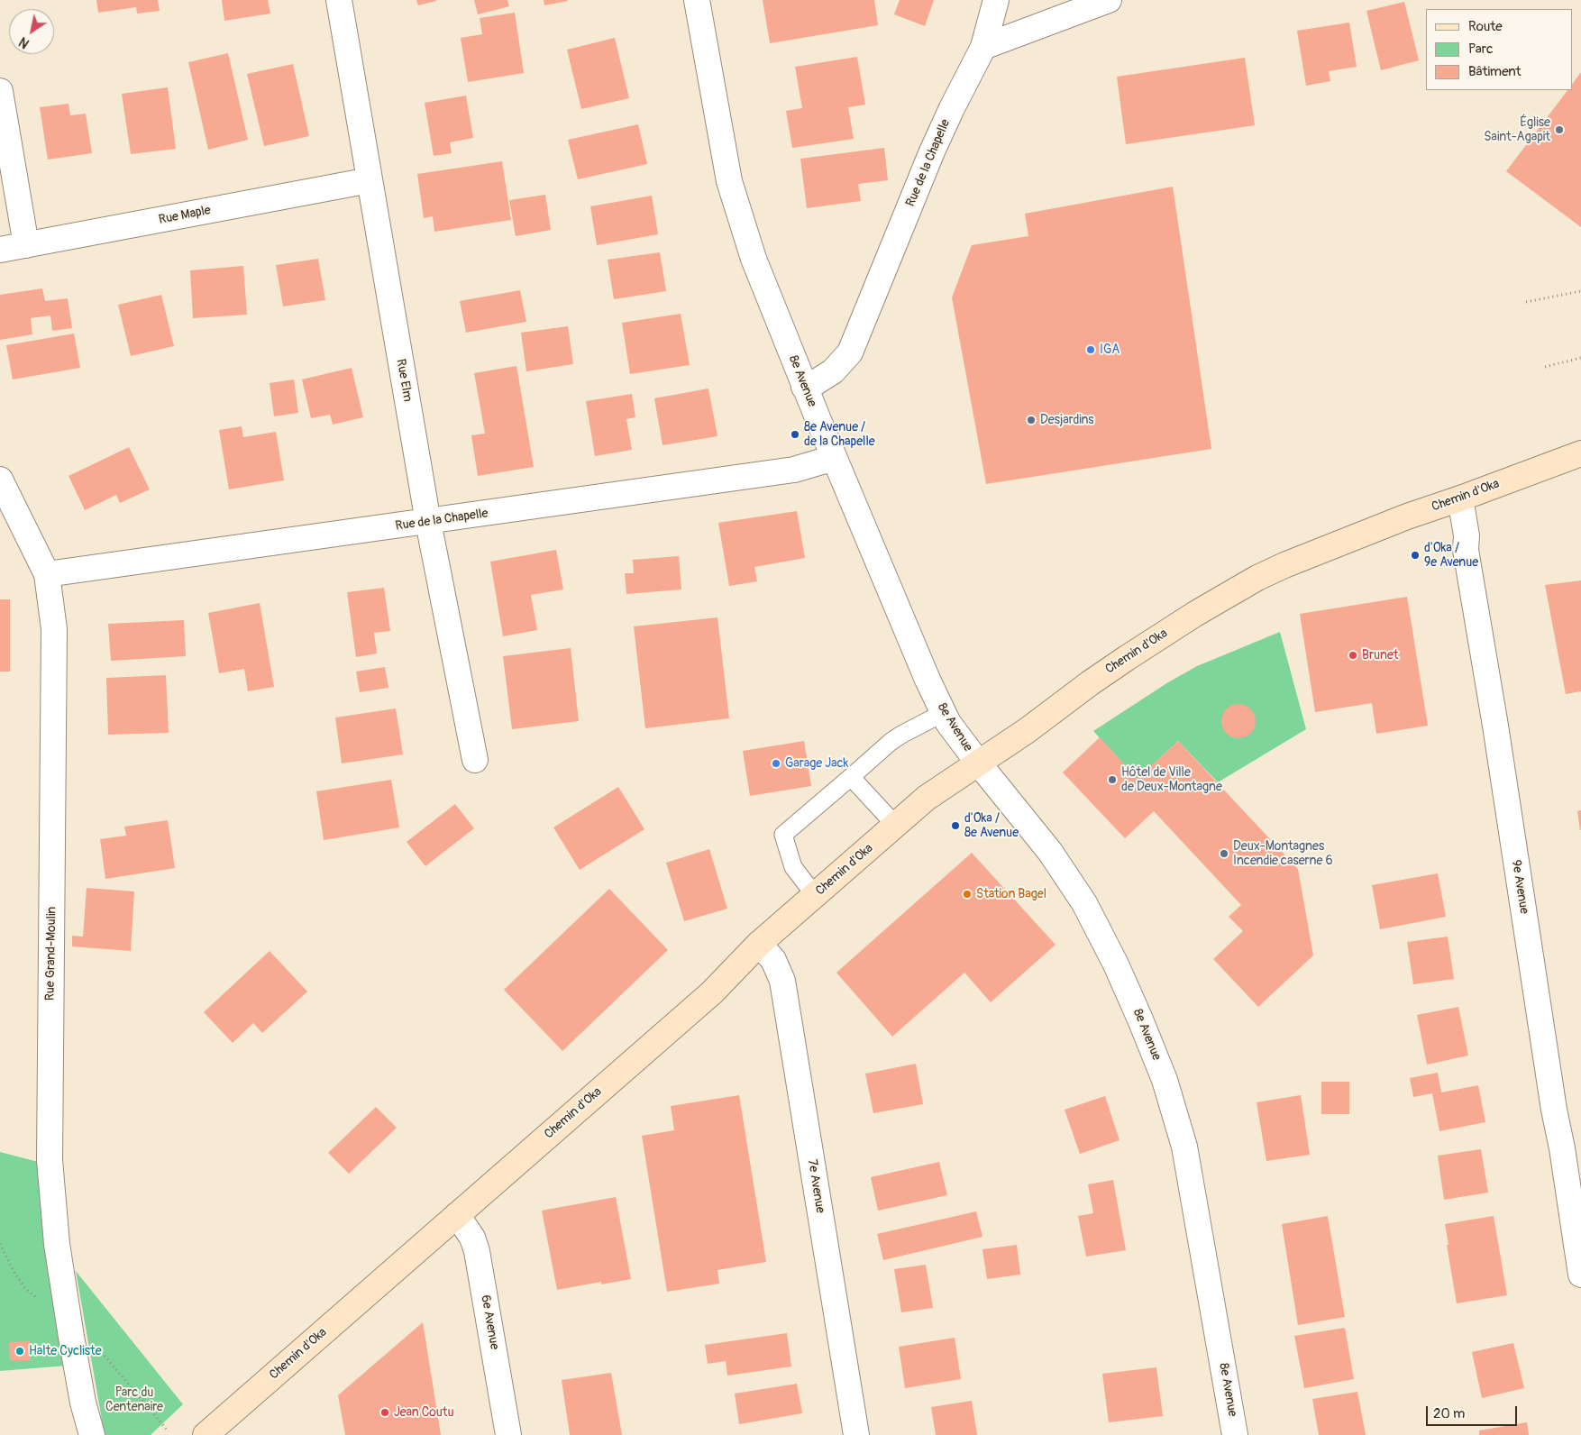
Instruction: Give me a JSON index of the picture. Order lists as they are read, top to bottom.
{
  "streets": {
    "main road": ["Chemin d'Oka"],
    "street": [
      "Rue de la Chapelle",
      "Rue Maple",
      "Rue Elm",
      "8e Avenue",
      "9e Avenue",
      "Rue Grand-Moulin",
      "7e Avenue",
      "6e Avenue"
    ]
  },
  "crossings": [
    ["Rue de la Chapelle", "Rue Elm"],
    ["Rue de la Chapelle", "8e Avenue"],
    ["Rue de la Chapelle", "Rue Grand-Moulin"],
    ["Rue Maple", "Rue Elm"],
    ["8e Avenue", "Chemin d'Oka"],
    ["Chemin d'Oka", "9e Avenue"],
    ["Chemin d'Oka", "7e Avenue"],
    ["Chemin d'Oka", "6e Avenue"]
  ],
  "parks": ["Parc du Centenaire"],
  "places": [
    "Église Saint-Agapit",
    "IGA",
    "Desjardins",
    "8e Avenue / de la Chapelle",
    "d'Oka / 9e Avenue",
    "Brunet",
    "Garage Jack",
    "Hôtel de Ville de Deux-Montagne",
    "d'Oka / 8e Avenue",
    "Deux-Montagnes Incendie caserne 6",
    "Station Bagel",
    "Halte Cycliste",
    "Jean Coutu"
  ],
  "legend": ["Route", "Parc", "Bâtiment"],
  "scale_bar": "20 m",
  "north": "bottom left"
}
